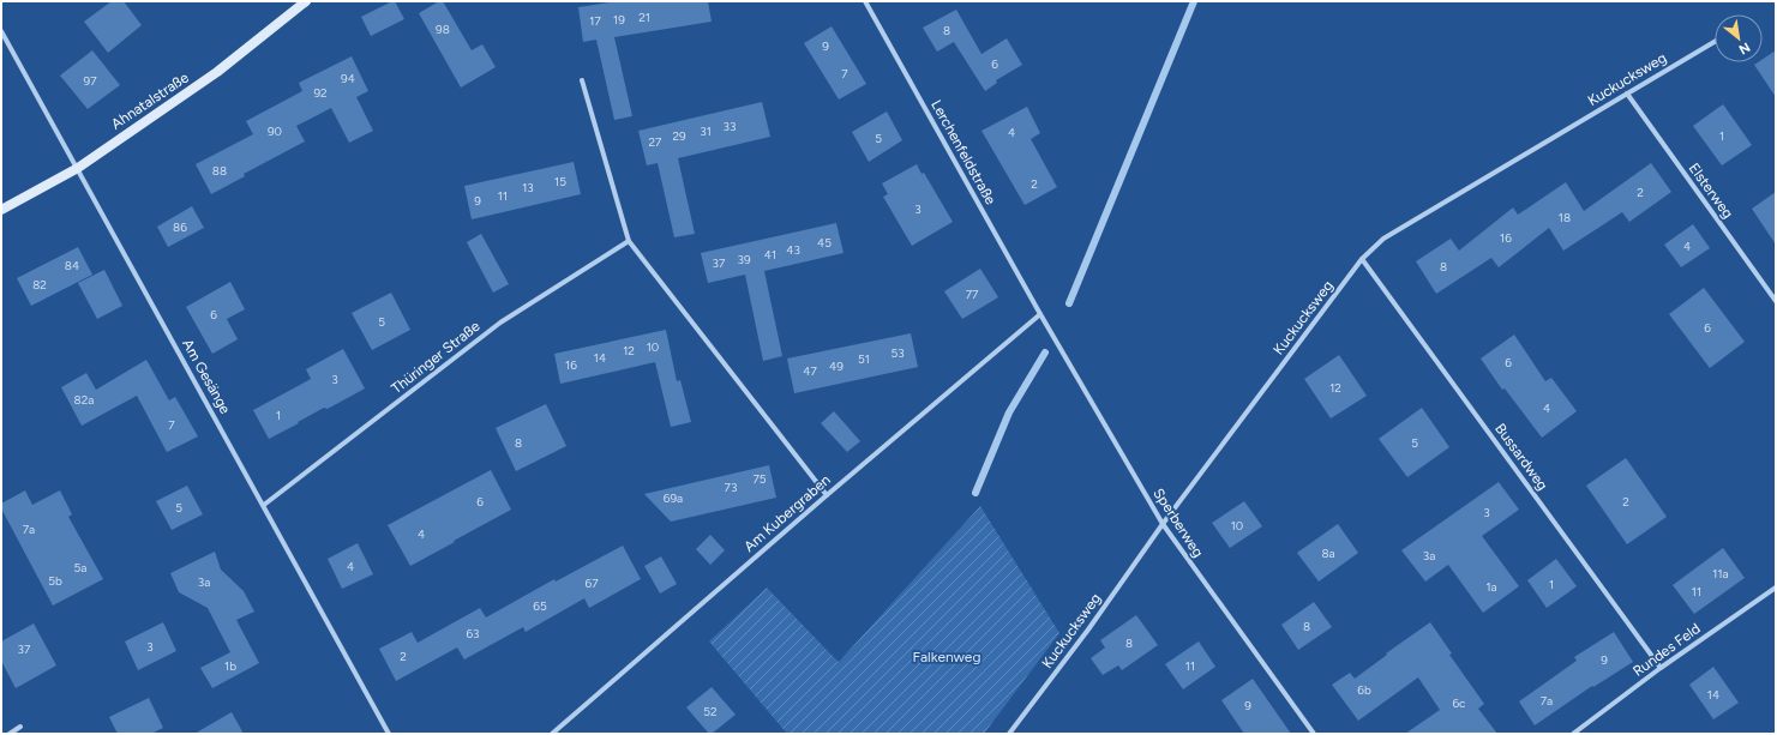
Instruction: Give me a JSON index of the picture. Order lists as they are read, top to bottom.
{
  "streets": {
    "street": [
      "Kuckucksweg",
      "Ahnatalstraße",
      "Lerchenfeldstraße",
      "Elsterweg",
      "Thüringer Straße",
      "Am Gesänge",
      "Bussardweg",
      "Am Kubergraben",
      "Sperberweg",
      "Rundes Feld"
    ]
  },
  "crossings": [
    ["Kuckucksweg", "Elsterweg"],
    ["Kuckucksweg", "Bussardweg"],
    ["Kuckucksweg", "Sperberweg"],
    ["Ahnatalstraße", "Am Gesänge"],
    ["Lerchenfeldstraße", "Am Kubergraben"],
    ["Lerchenfeldstraße", "Sperberweg"],
    ["Thüringer Straße", "Am Gesänge"],
    ["Bussardweg", "Rundes Feld"],
    ["Am Kubergraben", "Sperberweg"]
  ],
  "parks": ["Falkenweg"],
  "house_numbers": [
    "21",
    "19",
    "17",
    "98",
    "8",
    "9",
    "6",
    "7",
    "94",
    "97",
    "92",
    "33",
    "90",
    "31",
    "4",
    "29",
    "1",
    "5",
    "27",
    "88",
    "15",
    "2",
    "13",
    "2",
    "11",
    "9",
    "3",
    "18",
    "86",
    "16",
    "45",
    "4",
    "43",
    "41",
    "39",
    "37",
    "84",
    "8",
    "82",
    "77",
    "6",
    "5",
    "6",
    "10",
    "12",
    "53",
    "14",
    "51",
    "6",
    "16",
    "49",
    "47",
    "3",
    "12",
    "82a",
    "4",
    "1",
    "7",
    "8",
    "5",
    "75",
    "73",
    "69a",
    "6",
    "2",
    "5",
    "3",
    "10",
    "7a",
    "4",
    "8a",
    "3a",
    "4",
    "5a",
    "11a",
    "5b",
    "3a",
    "67",
    "1",
    "1a",
    "11",
    "65",
    "8",
    "63",
    "8",
    "3",
    "37",
    "2",
    "9",
    "1b",
    "11",
    "6b",
    "14",
    "7a",
    "6c",
    "9",
    "52"
  ],
  "north": "bottom right"
}
